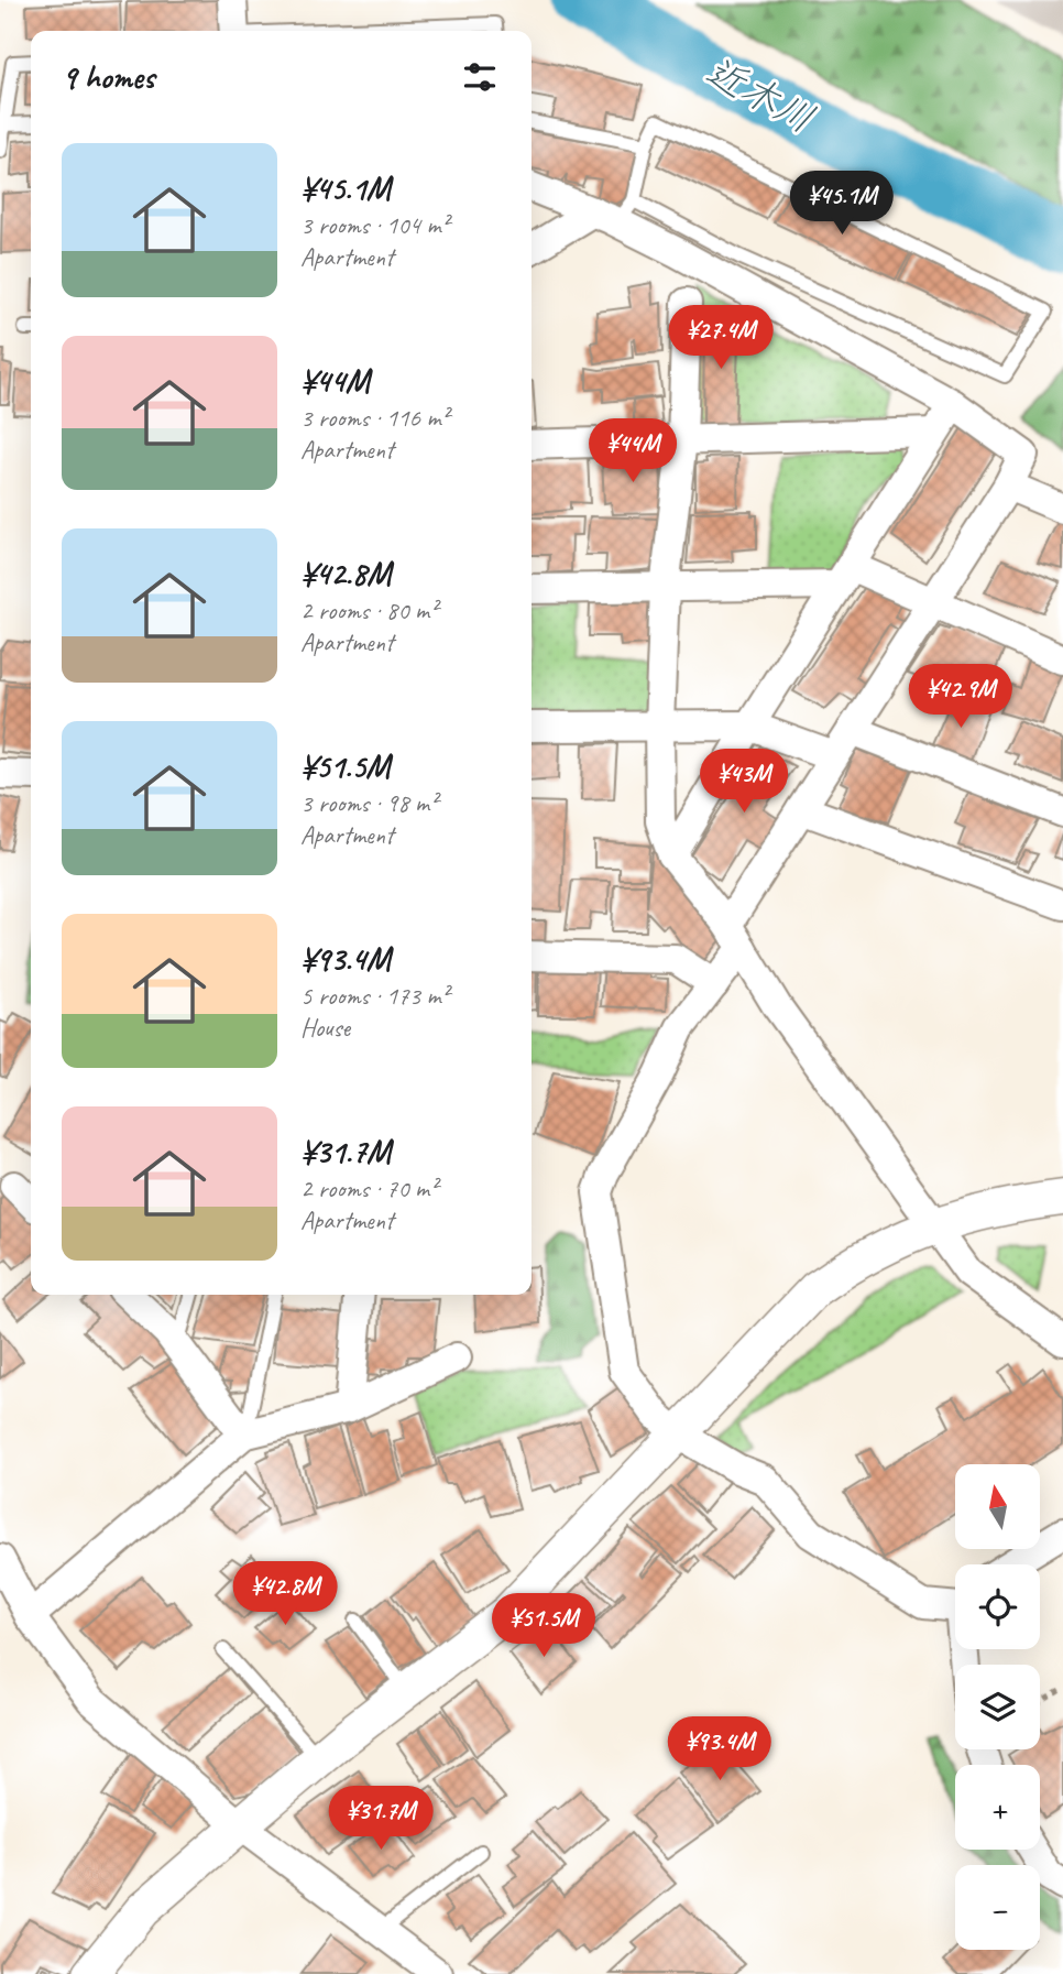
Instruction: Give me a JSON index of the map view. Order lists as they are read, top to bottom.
{
  "water": ["近木川"],
  "north": "top",
  "page": {
    "heading": "9 homes",
    "list": [
      {
        "name": "¥45.1M",
        "note": "3 rooms · 104 m² · Apartment"
      },
      {
        "name": "¥44M",
        "note": "3 rooms · 116 m² · Apartment"
      },
      {
        "name": "¥42.8M",
        "note": "2 rooms · 80 m² · Apartment"
      },
      {
        "name": "¥51.5M",
        "note": "3 rooms · 98 m² · Apartment"
      },
      {
        "name": "¥93.4M",
        "note": "5 rooms · 173 m² · House"
      },
      {
        "name": "¥31.7M",
        "note": "2 rooms · 70 m² · Apartment"
      }
    ],
    "price": [
      "¥45.1M",
      "¥27.4M",
      "¥44M",
      "¥42.9M",
      "¥43M",
      "¥42.8M",
      "¥51.5M",
      "¥93.4M",
      "¥31.7M"
    ],
    "map_buttons": ["+", "−"]
  }
}
